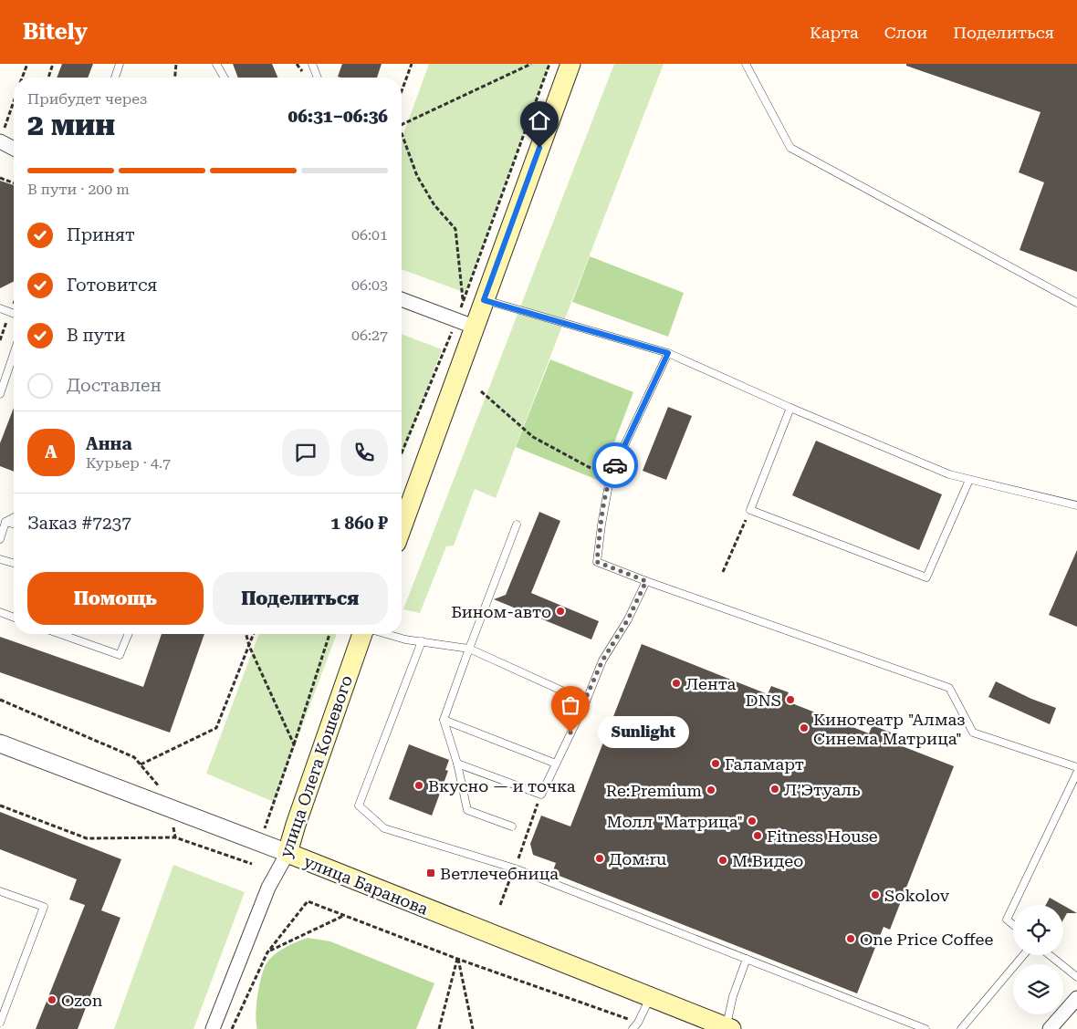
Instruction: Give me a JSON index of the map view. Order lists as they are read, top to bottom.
{
  "streets": {
    "main road": ["улица Олега Кошевого", "улица Баранова"]
  },
  "crossings": [
    ["улица Олега Кошевого", "улица Баранова"]
  ],
  "places": {
    "other": [
      "Бином-авто",
      "Лента",
      "DNS",
      "Кинотеатр \"Алмаз Синема Матрица\"",
      "Sunlight",
      "Галамарт",
      "Вкусно — и точка",
      "Л’Этуаль",
      "Re:Premium",
      "Молл \"Матрица\"",
      "Fitness House",
      "Дом.ru",
      "М.Видео",
      "Sokolov",
      "One Price Coffee",
      "Ozon"
    ],
    "transit": ["Ветлечебница"]
  },
  "page": {
    "header": "Bitely",
    "nav": ["Карта", "Слои", "Поделиться"],
    "heading": ["2 мин", "Прибудет через", "06:31–06:36"],
    "panel": [
      "Анна",
      "Курьер · 4.7",
      "Заказ #7237",
      "1 860 ₽"
    ],
    "bar": "В пути · 200 m",
    "list": [
      ["Принят", "06:01"],
      ["Готовится", "06:03"],
      ["В пути", "06:27"],
      "Доставлен"
    ],
    "round": "А",
    "buttons": ["Помощь", "Поделиться"],
    "bubble": "Sunlight"
  }
}
